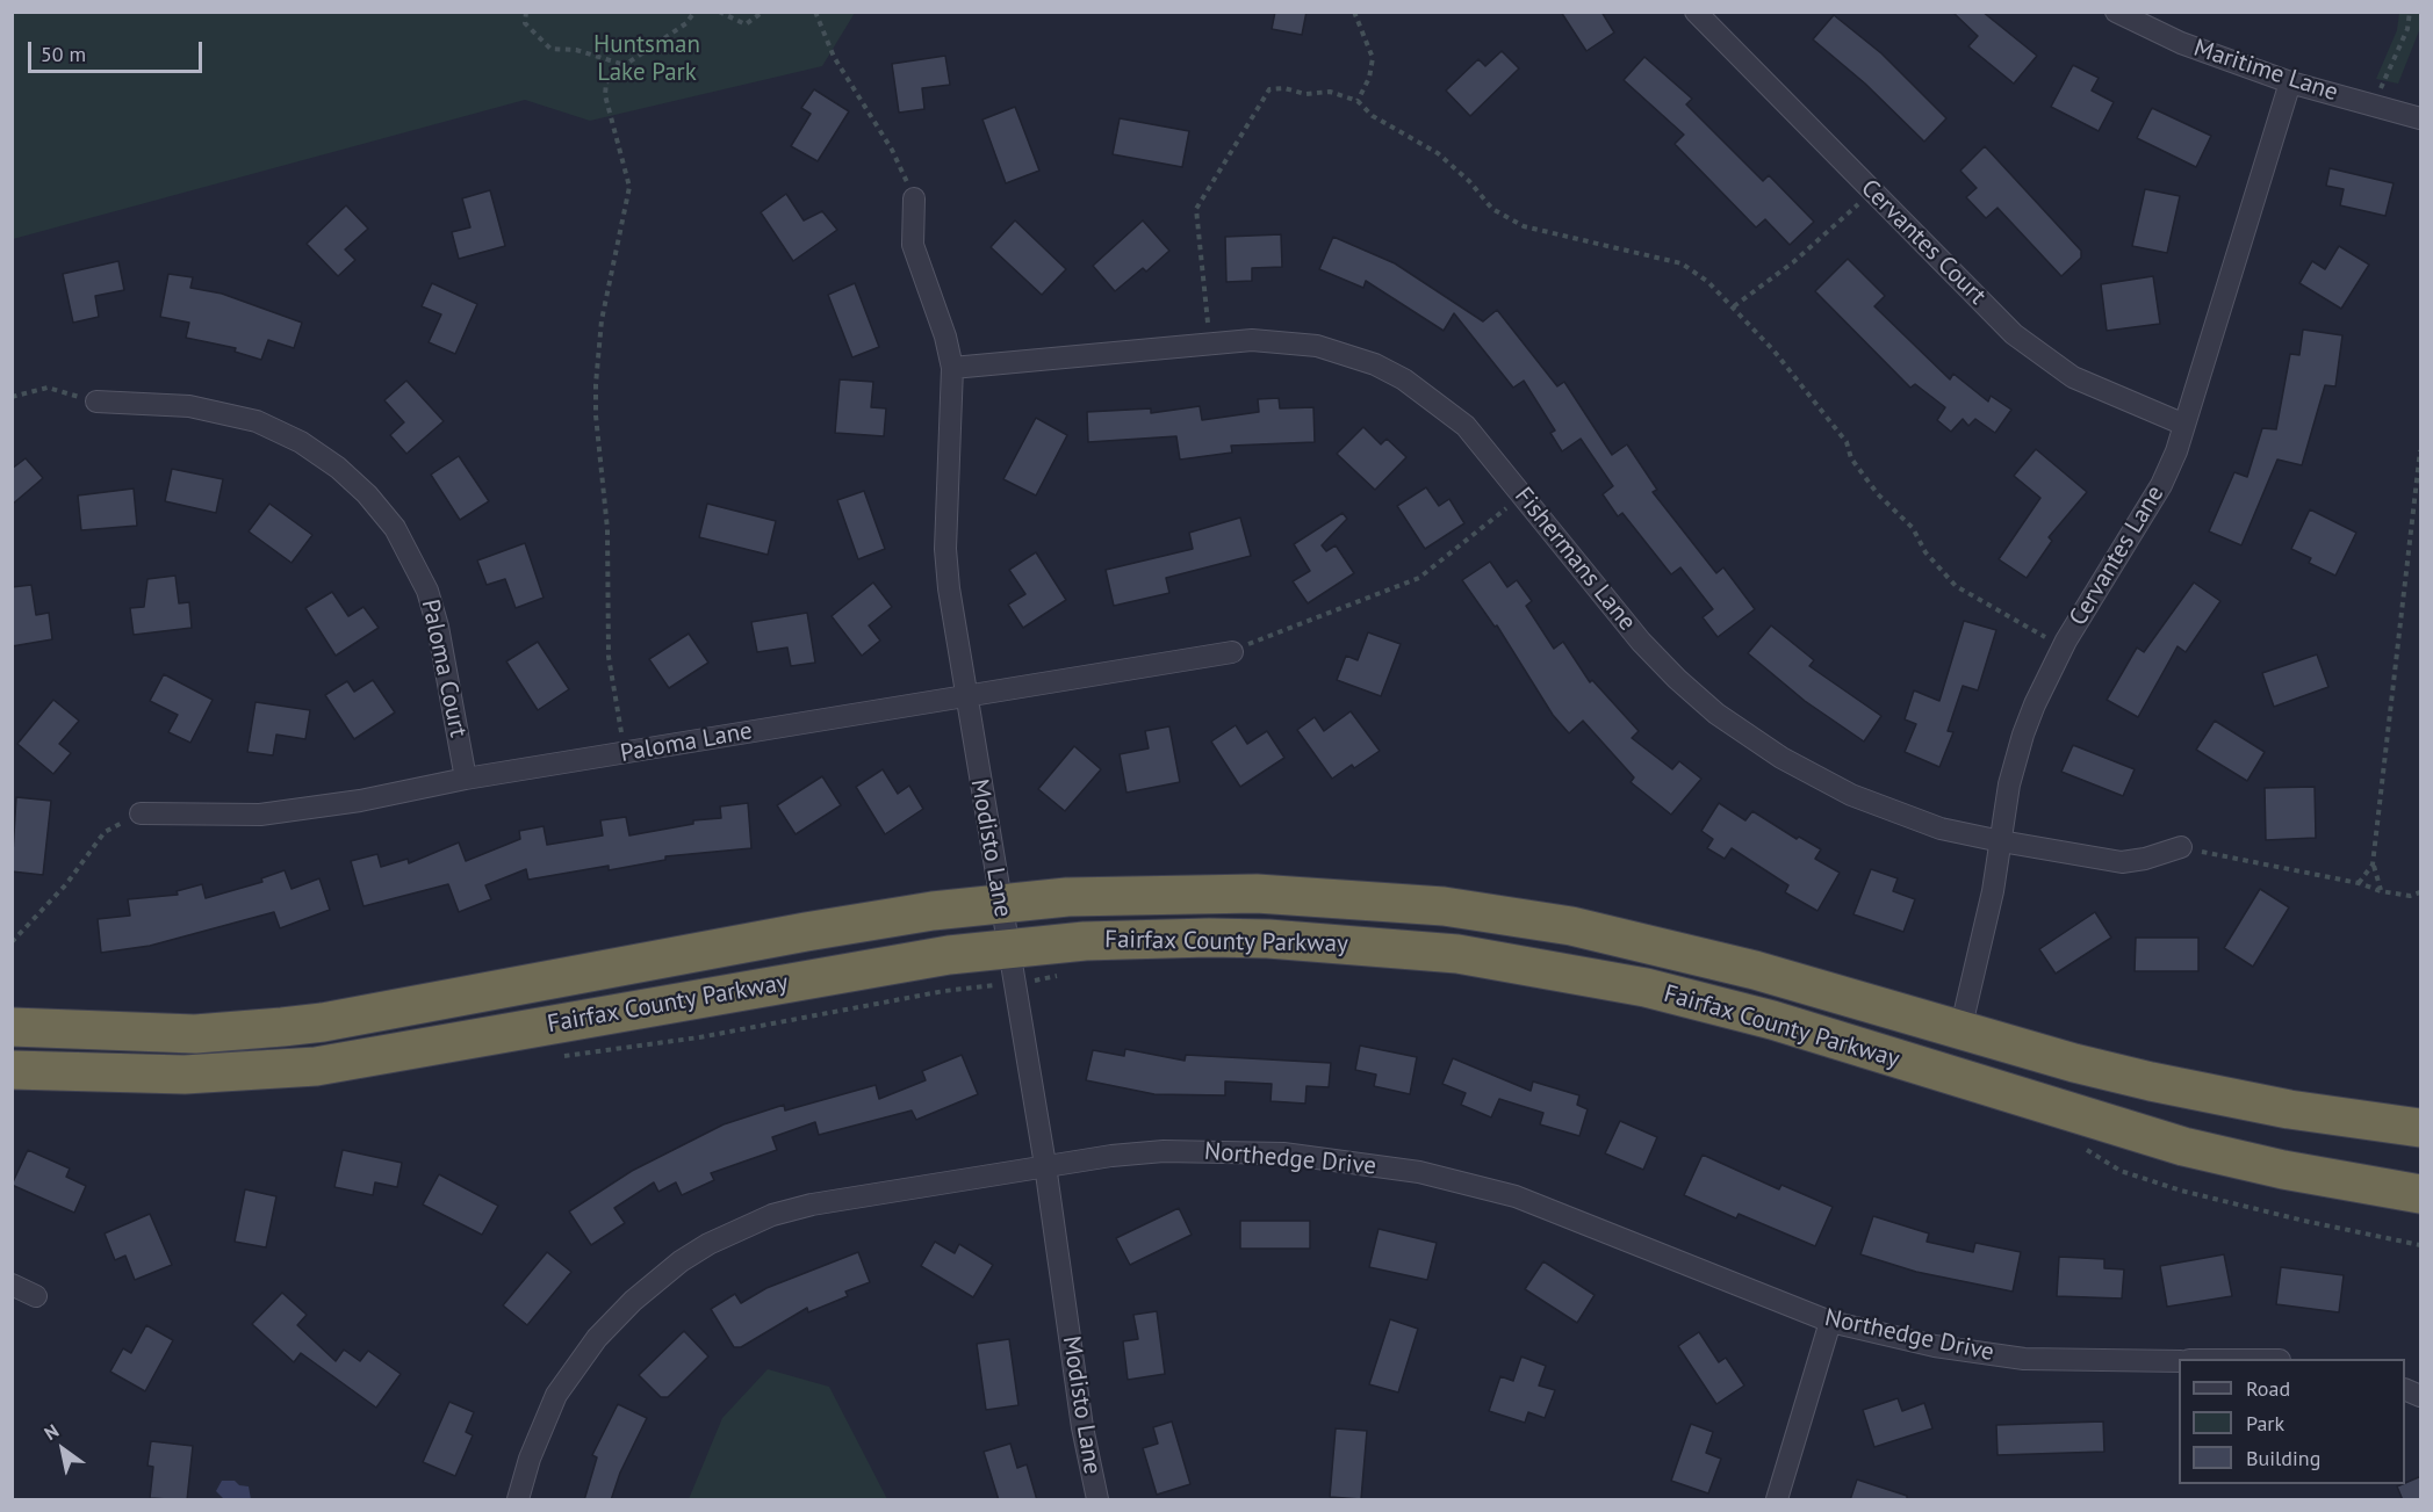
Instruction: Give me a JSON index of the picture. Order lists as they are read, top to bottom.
{
  "streets": {
    "highway": ["Fairfax County Parkway"],
    "street": [
      "Maritime Lane",
      "Cervantes Court",
      "Cervantes Lane",
      "Fishermans Lane",
      "Paloma Court",
      "Paloma Lane",
      "Modisto Lane",
      "Northedge Drive"
    ]
  },
  "crossings": [
    ["Maritime Lane", "Cervantes Lane"],
    ["Cervantes Court", "Cervantes Lane"],
    ["Cervantes Lane", "Fishermans Lane"],
    ["Cervantes Lane", "Fairfax County Parkway"],
    ["Fishermans Lane", "Modisto Lane"],
    ["Paloma Court", "Paloma Lane"],
    ["Paloma Lane", "Modisto Lane"],
    ["Modisto Lane", "Fairfax County Parkway"],
    ["Modisto Lane", "Northedge Drive"]
  ],
  "parks": ["Huntsman Lake Park"],
  "legend": ["Road", "Park", "Building"],
  "scale_bar": "50 m",
  "north": "top left"
}
